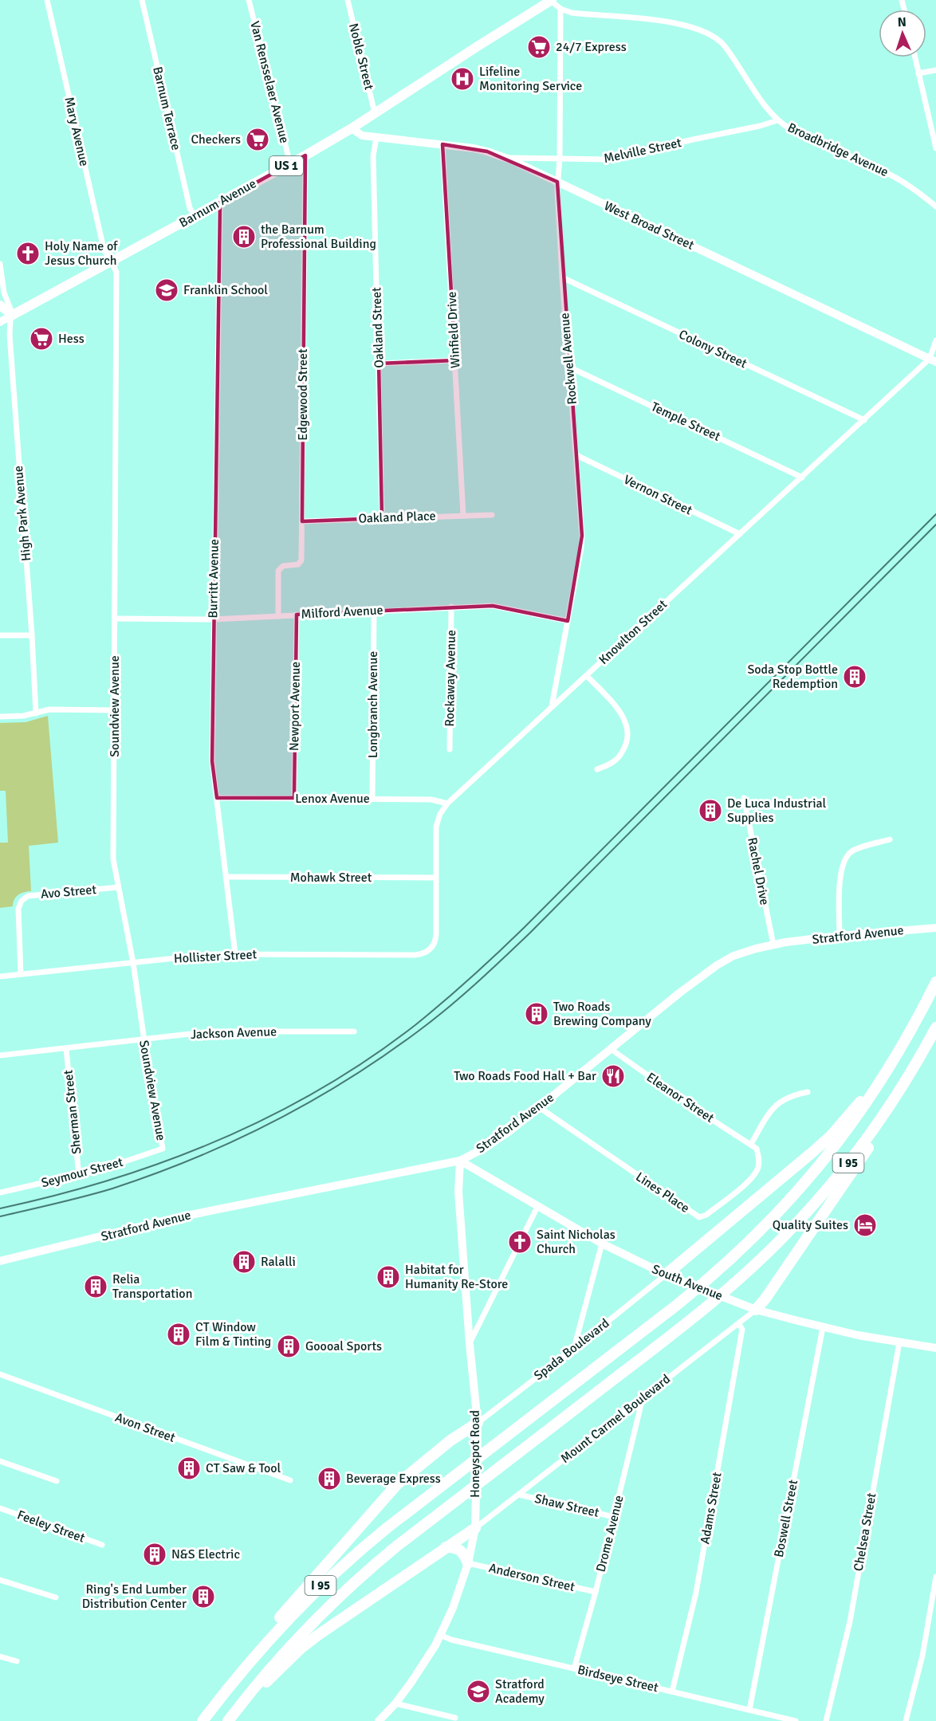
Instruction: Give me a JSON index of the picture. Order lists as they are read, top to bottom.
{
  "streets": {
    "highway": ["I 95"],
    "main road": [
      "US 1",
      "Barnum Avenue",
      "West Broad Street",
      "Stratford Avenue",
      "South Avenue",
      "Honeyspot Road"
    ],
    "street": [
      "Noble Street",
      "Van Rensselaer Avenue",
      "Barnum Terrace",
      "Mary Avenue",
      "Broadbridge Avenue",
      "Melville Street",
      "Oakland Street",
      "Winfield Drive",
      "Colony Street",
      "Rockwell Avenue",
      "Edgewood Street",
      "Temple Street",
      "Vernon Street",
      "High Park Avenue",
      "Oakland Place",
      "Burritt Avenue",
      "Milford Avenue",
      "Knowlton Street",
      "Rockaway Avenue",
      "Longbranch Avenue",
      "Soundview Avenue",
      "Newport Avenue",
      "Lenox Avenue",
      "Rachel Drive",
      "Mohawk Street",
      "Avo Street",
      "Hollister Street",
      "Jackson Avenue",
      "Eleanor Street",
      "Sherman Street",
      "Seymour Street",
      "Lines Place",
      "Spada Boulevard",
      "Mount Carmel Boulevard",
      "Avon Street",
      "Shaw Street",
      "Adams Street",
      "Boswell Street",
      "Feeley Street",
      "Chelsea Street",
      "Drome Avenue",
      "Anderson Street",
      "Birdseye Street"
    ]
  },
  "crossings": [
    ["Noble Street", "Barnum Avenue"],
    ["Van Rensselaer Avenue", "Barnum Avenue"],
    ["Barnum Terrace", "Barnum Avenue"],
    ["Mary Avenue", "Barnum Avenue"],
    ["Mary Avenue", "Soundview Avenue"],
    ["Broadbridge Avenue", "Melville Street"],
    ["Broadbridge Avenue", "Barnum Avenue"],
    ["Broadbridge Avenue", "Rockwell Avenue"],
    ["Melville Street", "West Broad Street"],
    ["Melville Street", "Rockwell Avenue"],
    ["Barnum Avenue", "West Broad Street"],
    ["Barnum Avenue", "Edgewood Street"],
    ["Barnum Avenue", "High Park Avenue"],
    ["Barnum Avenue", "Burritt Avenue"],
    ["Barnum Avenue", "Soundview Avenue"],
    ["West Broad Street", "Oakland Street"],
    ["West Broad Street", "Winfield Drive"],
    ["West Broad Street", "Rockwell Avenue"],
    ["West Broad Street", "Knowlton Street"],
    ["Oakland Street", "Oakland Place"],
    ["Winfield Drive", "Oakland Place"],
    ["Colony Street", "Rockwell Avenue"],
    ["Colony Street", "Knowlton Street"],
    ["Rockwell Avenue", "Temple Street"],
    ["Rockwell Avenue", "Vernon Street"],
    ["Rockwell Avenue", "Milford Avenue"],
    ["Rockwell Avenue", "Knowlton Street"],
    ["Edgewood Street", "Oakland Place"],
    ["Edgewood Street", "Milford Avenue"],
    ["Temple Street", "Knowlton Street"],
    ["Vernon Street", "Knowlton Street"],
    ["Burritt Avenue", "Milford Avenue"],
    ["Burritt Avenue", "Lenox Avenue"],
    ["Burritt Avenue", "Mohawk Street"],
    ["Burritt Avenue", "Hollister Street"],
    ["Milford Avenue", "Rockaway Avenue"],
    ["Milford Avenue", "Longbranch Avenue"],
    ["Milford Avenue", "Soundview Avenue"],
    ["Milford Avenue", "Newport Avenue"],
    ["Knowlton Street", "Lenox Avenue"],
    ["Knowlton Street", "Mohawk Street"],
    ["Knowlton Street", "Hollister Street"],
    ["Longbranch Avenue", "Lenox Avenue"],
    ["Soundview Avenue", "Avo Street"],
    ["Soundview Avenue", "Hollister Street"],
    ["Soundview Avenue", "Jackson Avenue"],
    ["Soundview Avenue", "Seymour Street"],
    ["Newport Avenue", "Lenox Avenue"],
    ["Rachel Drive", "Stratford Avenue"],
    ["Avo Street", "Hollister Street"],
    ["Stratford Avenue", "Eleanor Street"],
    ["Stratford Avenue", "Lines Place"],
    ["Stratford Avenue", "South Avenue"],
    ["Stratford Avenue", "Honeyspot Road"],
    ["Jackson Avenue", "Sherman Street"],
    ["Eleanor Street", "Lines Place"],
    ["Sherman Street", "Seymour Street"],
    ["South Avenue", "Spada Boulevard"],
    ["South Avenue", "Mount Carmel Boulevard"],
    ["South Avenue", "Honeyspot Road"],
    ["South Avenue", "Boswell Street"],
    ["South Avenue", "Chelsea Street"],
    ["Spada Boulevard", "Honeyspot Road"],
    ["Mount Carmel Boulevard", "Honeyspot Road"],
    ["Mount Carmel Boulevard", "Shaw Street"],
    ["Mount Carmel Boulevard", "Adams Street"],
    ["Mount Carmel Boulevard", "Drome Avenue"],
    ["Honeyspot Road", "Anderson Street"],
    ["Honeyspot Road", "Birdseye Street"],
    ["Shaw Street", "Drome Avenue"],
    ["Adams Street", "Birdseye Street"],
    ["Boswell Street", "Birdseye Street"],
    ["Drome Avenue", "Anderson Street"],
    ["Drome Avenue", "Birdseye Street"]
  ],
  "places": {
    "supermarket": ["24/7 Express", "Checkers", "Hess"],
    "hospital": ["Lifeline Monitoring Service"],
    "building": [
      "the Barnum Professional Building",
      "Soda Stop Bottle Redemption",
      "De Luca Industrial Supplies",
      "Two Roads Brewing Company",
      "Ralalli",
      "Habitat for Humanity Re-Store",
      "Relia Transportation",
      "CT Window Film & Tinting",
      "Goooal Sports",
      "CT Saw & Tool",
      "Beverage Express",
      "N&S Electric",
      "Ring's End Lumber Distribution Center"
    ],
    "church": ["Holy Name of Jesus Church", "Saint Nicholas Church"],
    "school or university": ["Franklin School", "Stratford Academy"],
    "restaurant": ["Two Roads Food Hall + Bar"],
    "hotel": ["Quality Suites"]
  },
  "north": "top"
}
